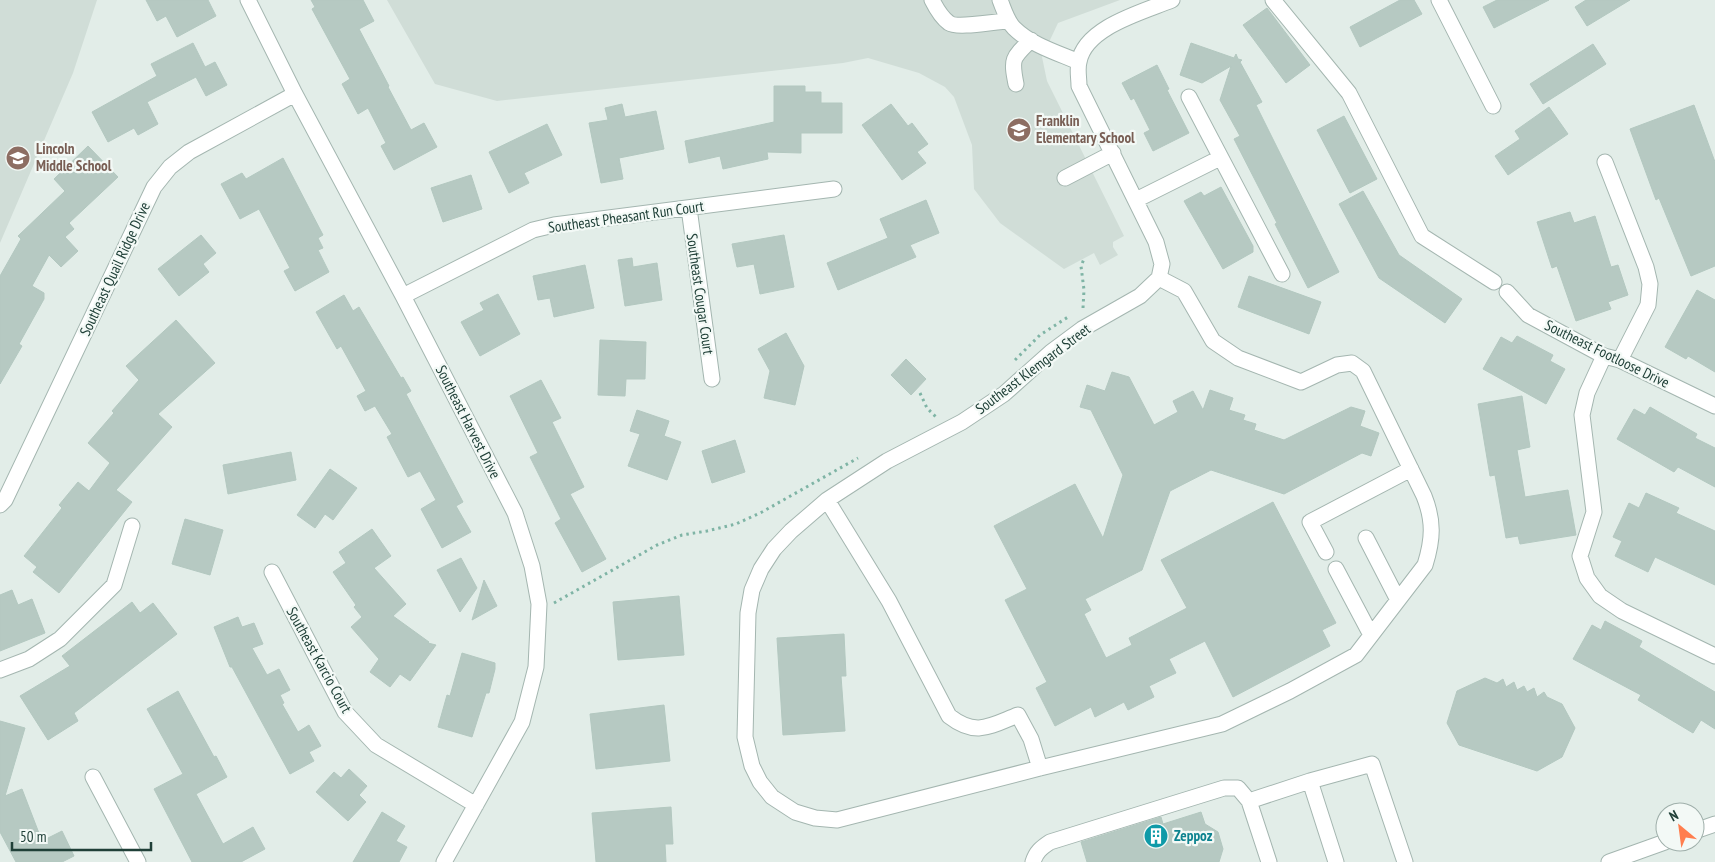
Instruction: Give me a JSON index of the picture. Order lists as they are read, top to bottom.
{
  "streets": {
    "street": [
      "Southeast Pheasant Run Court",
      "Southeast Quail Ridge Drive",
      "Southeast Cougar Court",
      "Southeast Footloose Drive",
      "Southeast Klemgard Street",
      "Southeast Harvest Drive",
      "Southeast Karcio Court"
    ]
  },
  "crossings": [
    ["Southeast Pheasant Run Court", "Southeast Cougar Court"],
    ["Southeast Pheasant Run Court", "Southeast Harvest Drive"],
    ["Southeast Quail Ridge Drive", "Southeast Harvest Drive"],
    ["Southeast Harvest Drive", "Southeast Karcio Court"]
  ],
  "places": {
    "school or university": ["Franklin Elementary School", "Lincoln Middle School"],
    "building": ["Zeppoz"]
  },
  "scale_bar": "50 m",
  "north": "top left"
}
